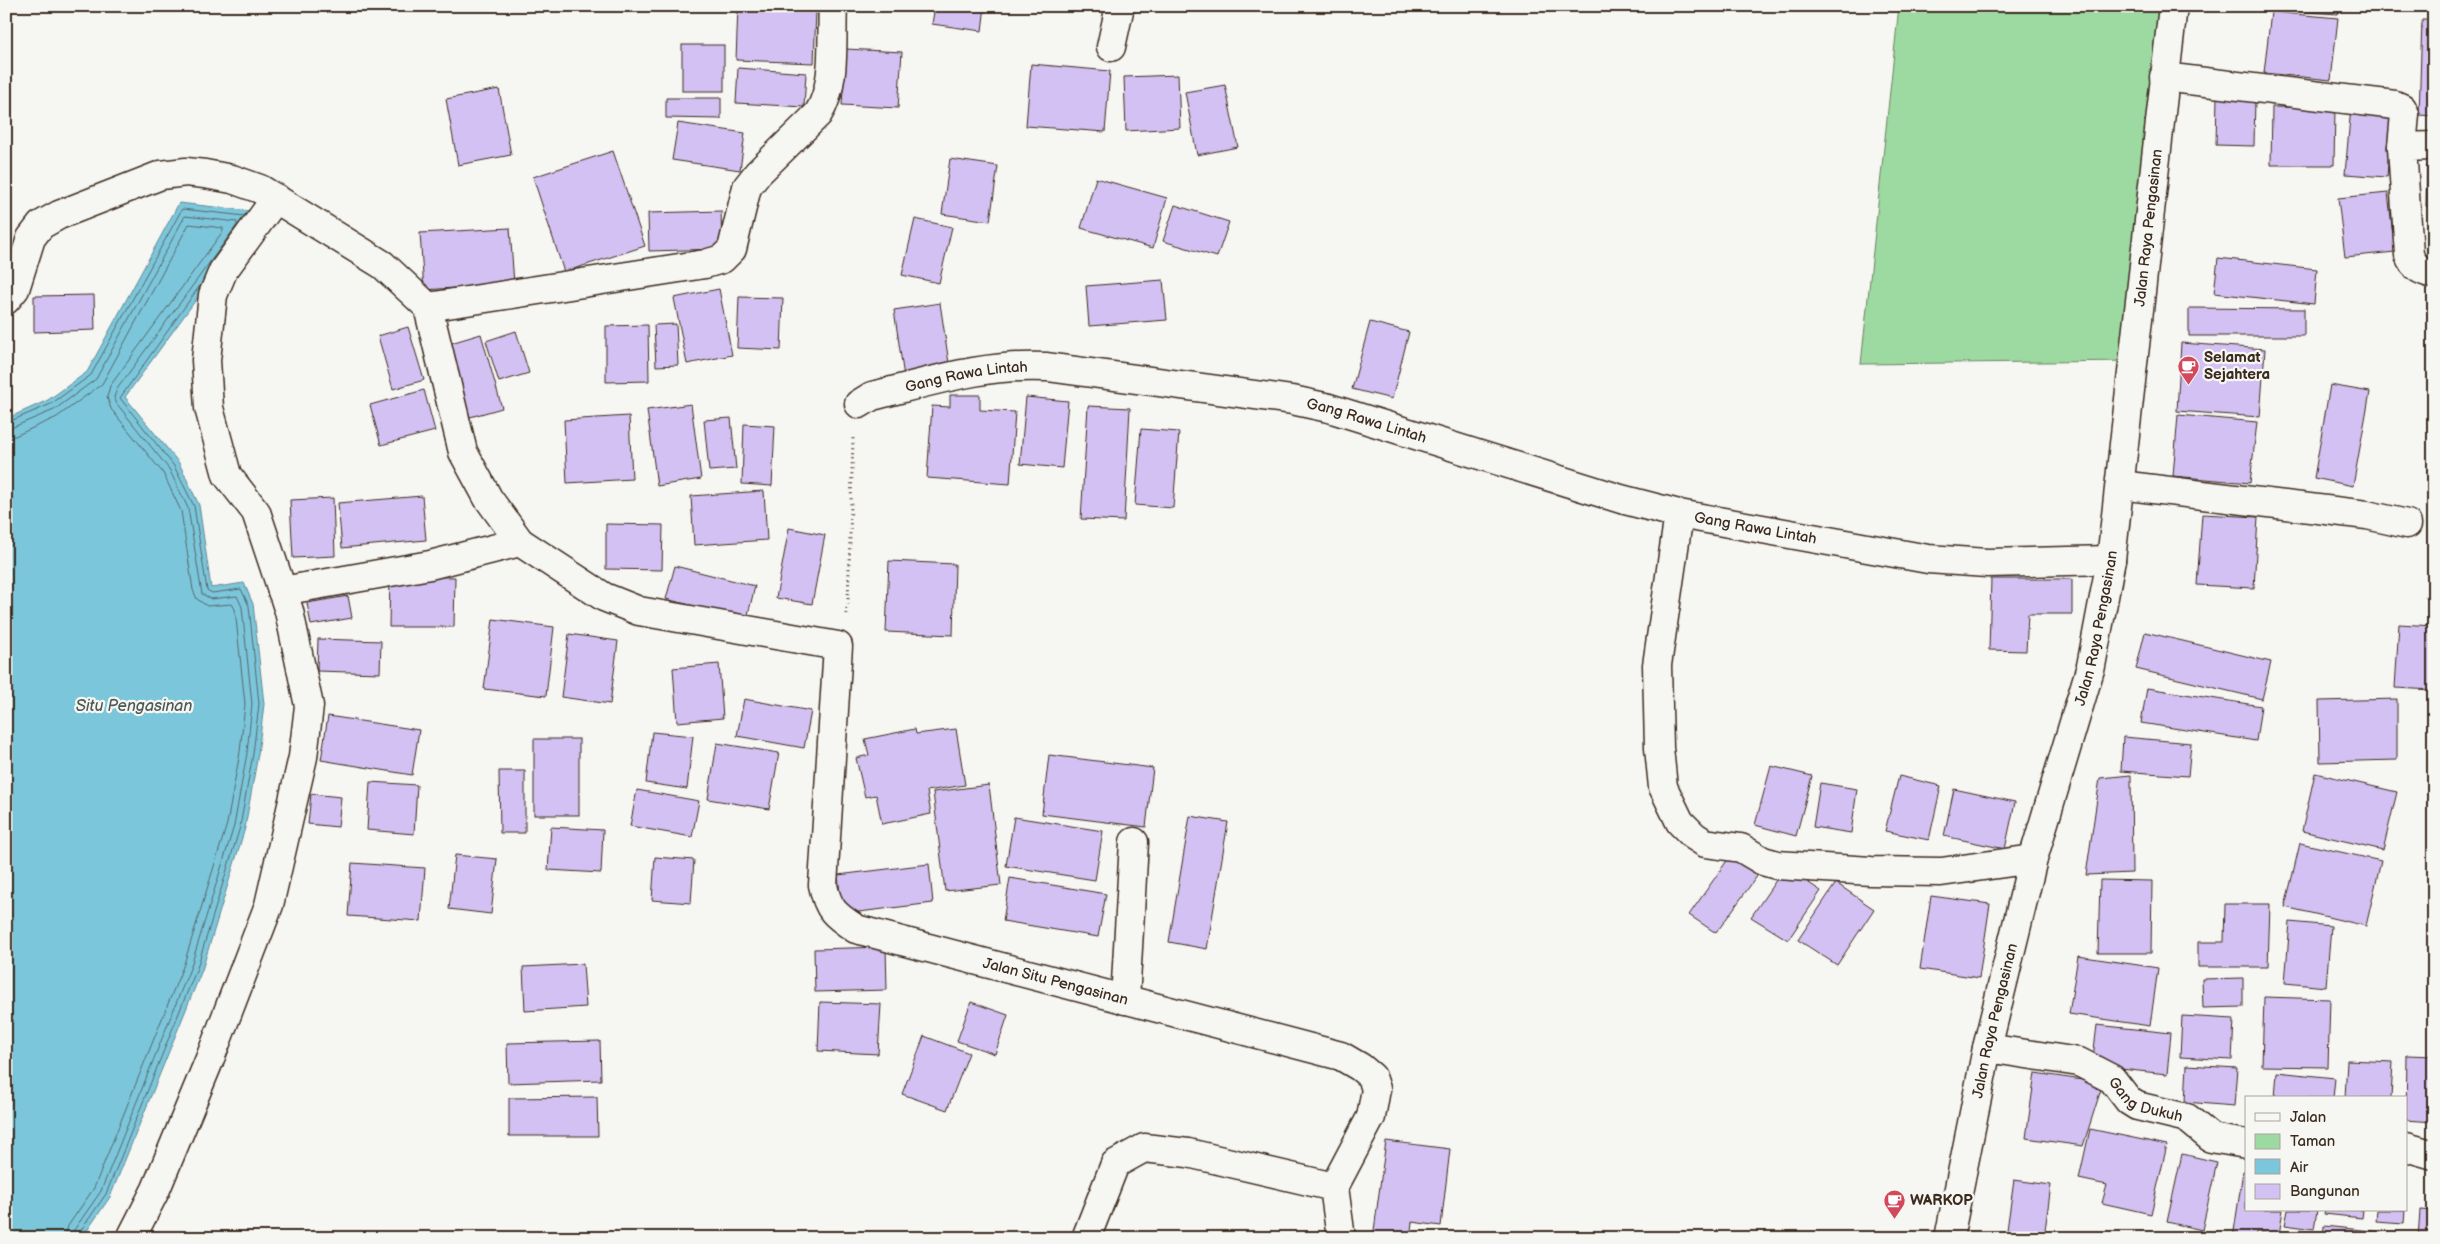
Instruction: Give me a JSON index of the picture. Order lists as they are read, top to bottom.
{
  "streets": {
    "street": [
      "Jalan Raya Pengasinan",
      "Gang Rawa Lintah",
      "Jalan Situ Pengasinan",
      "Gang Dukuh"
    ]
  },
  "crossings": [
    ["Jalan Raya Pengasinan", "Gang Rawa Lintah"],
    ["Jalan Raya Pengasinan", "Gang Dukuh"]
  ],
  "water": ["Situ Pengasinan"],
  "places": {
    "cafe": ["Selamat Sejahtera", "WARKOP"]
  },
  "legend": [
    "Jalan",
    "Taman",
    "Air",
    "Bangunan"
  ]
}
